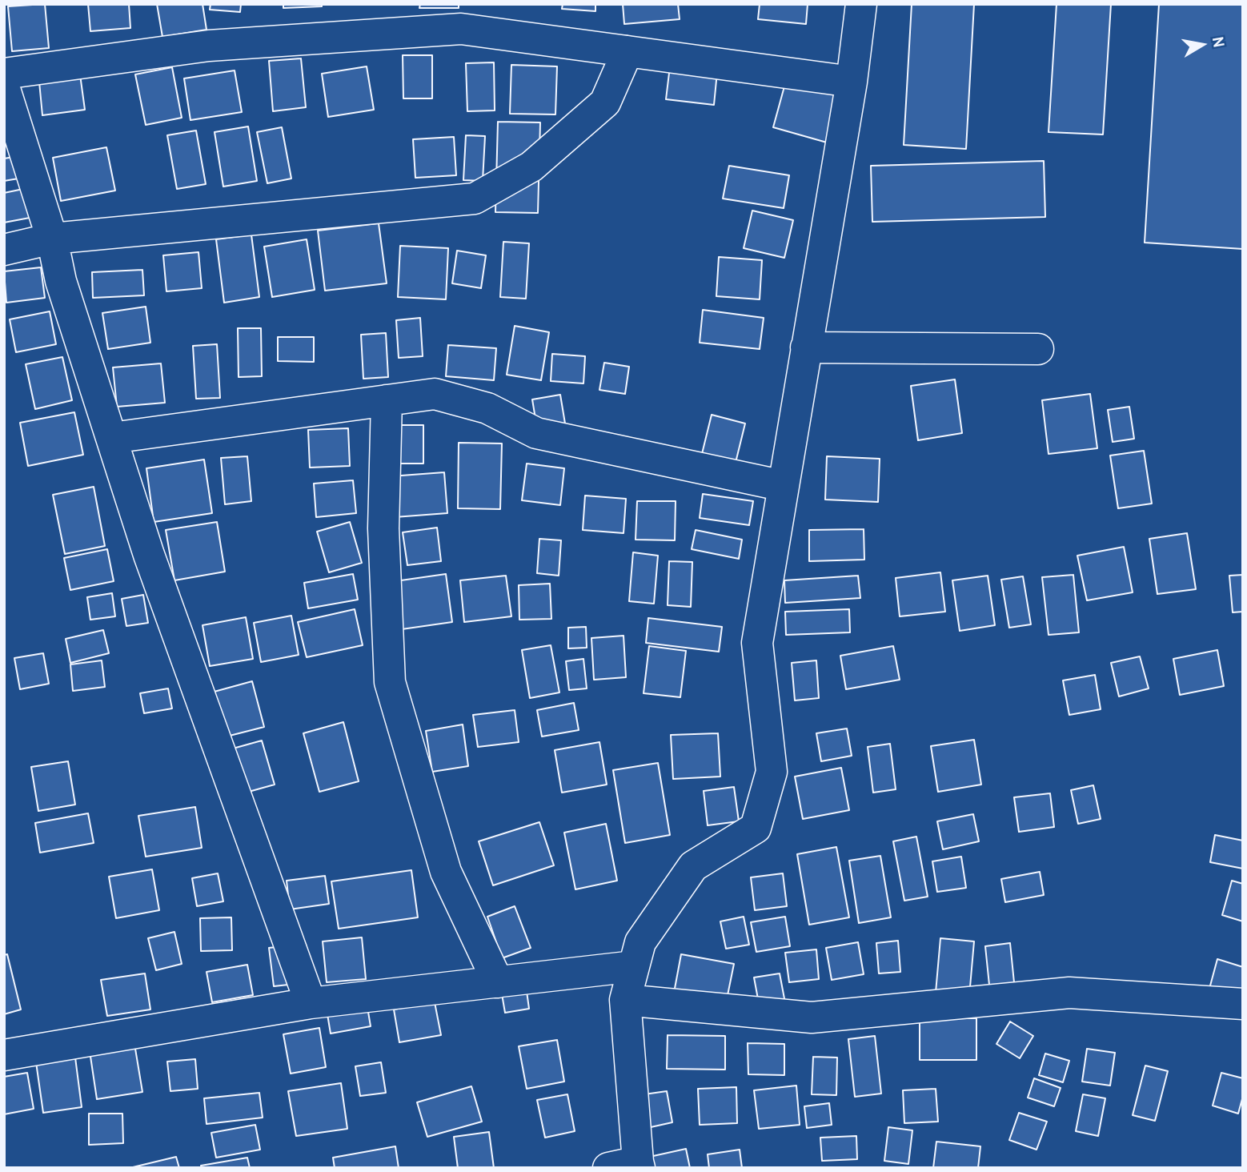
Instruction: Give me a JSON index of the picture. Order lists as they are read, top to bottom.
{
  "north": "right"
}
